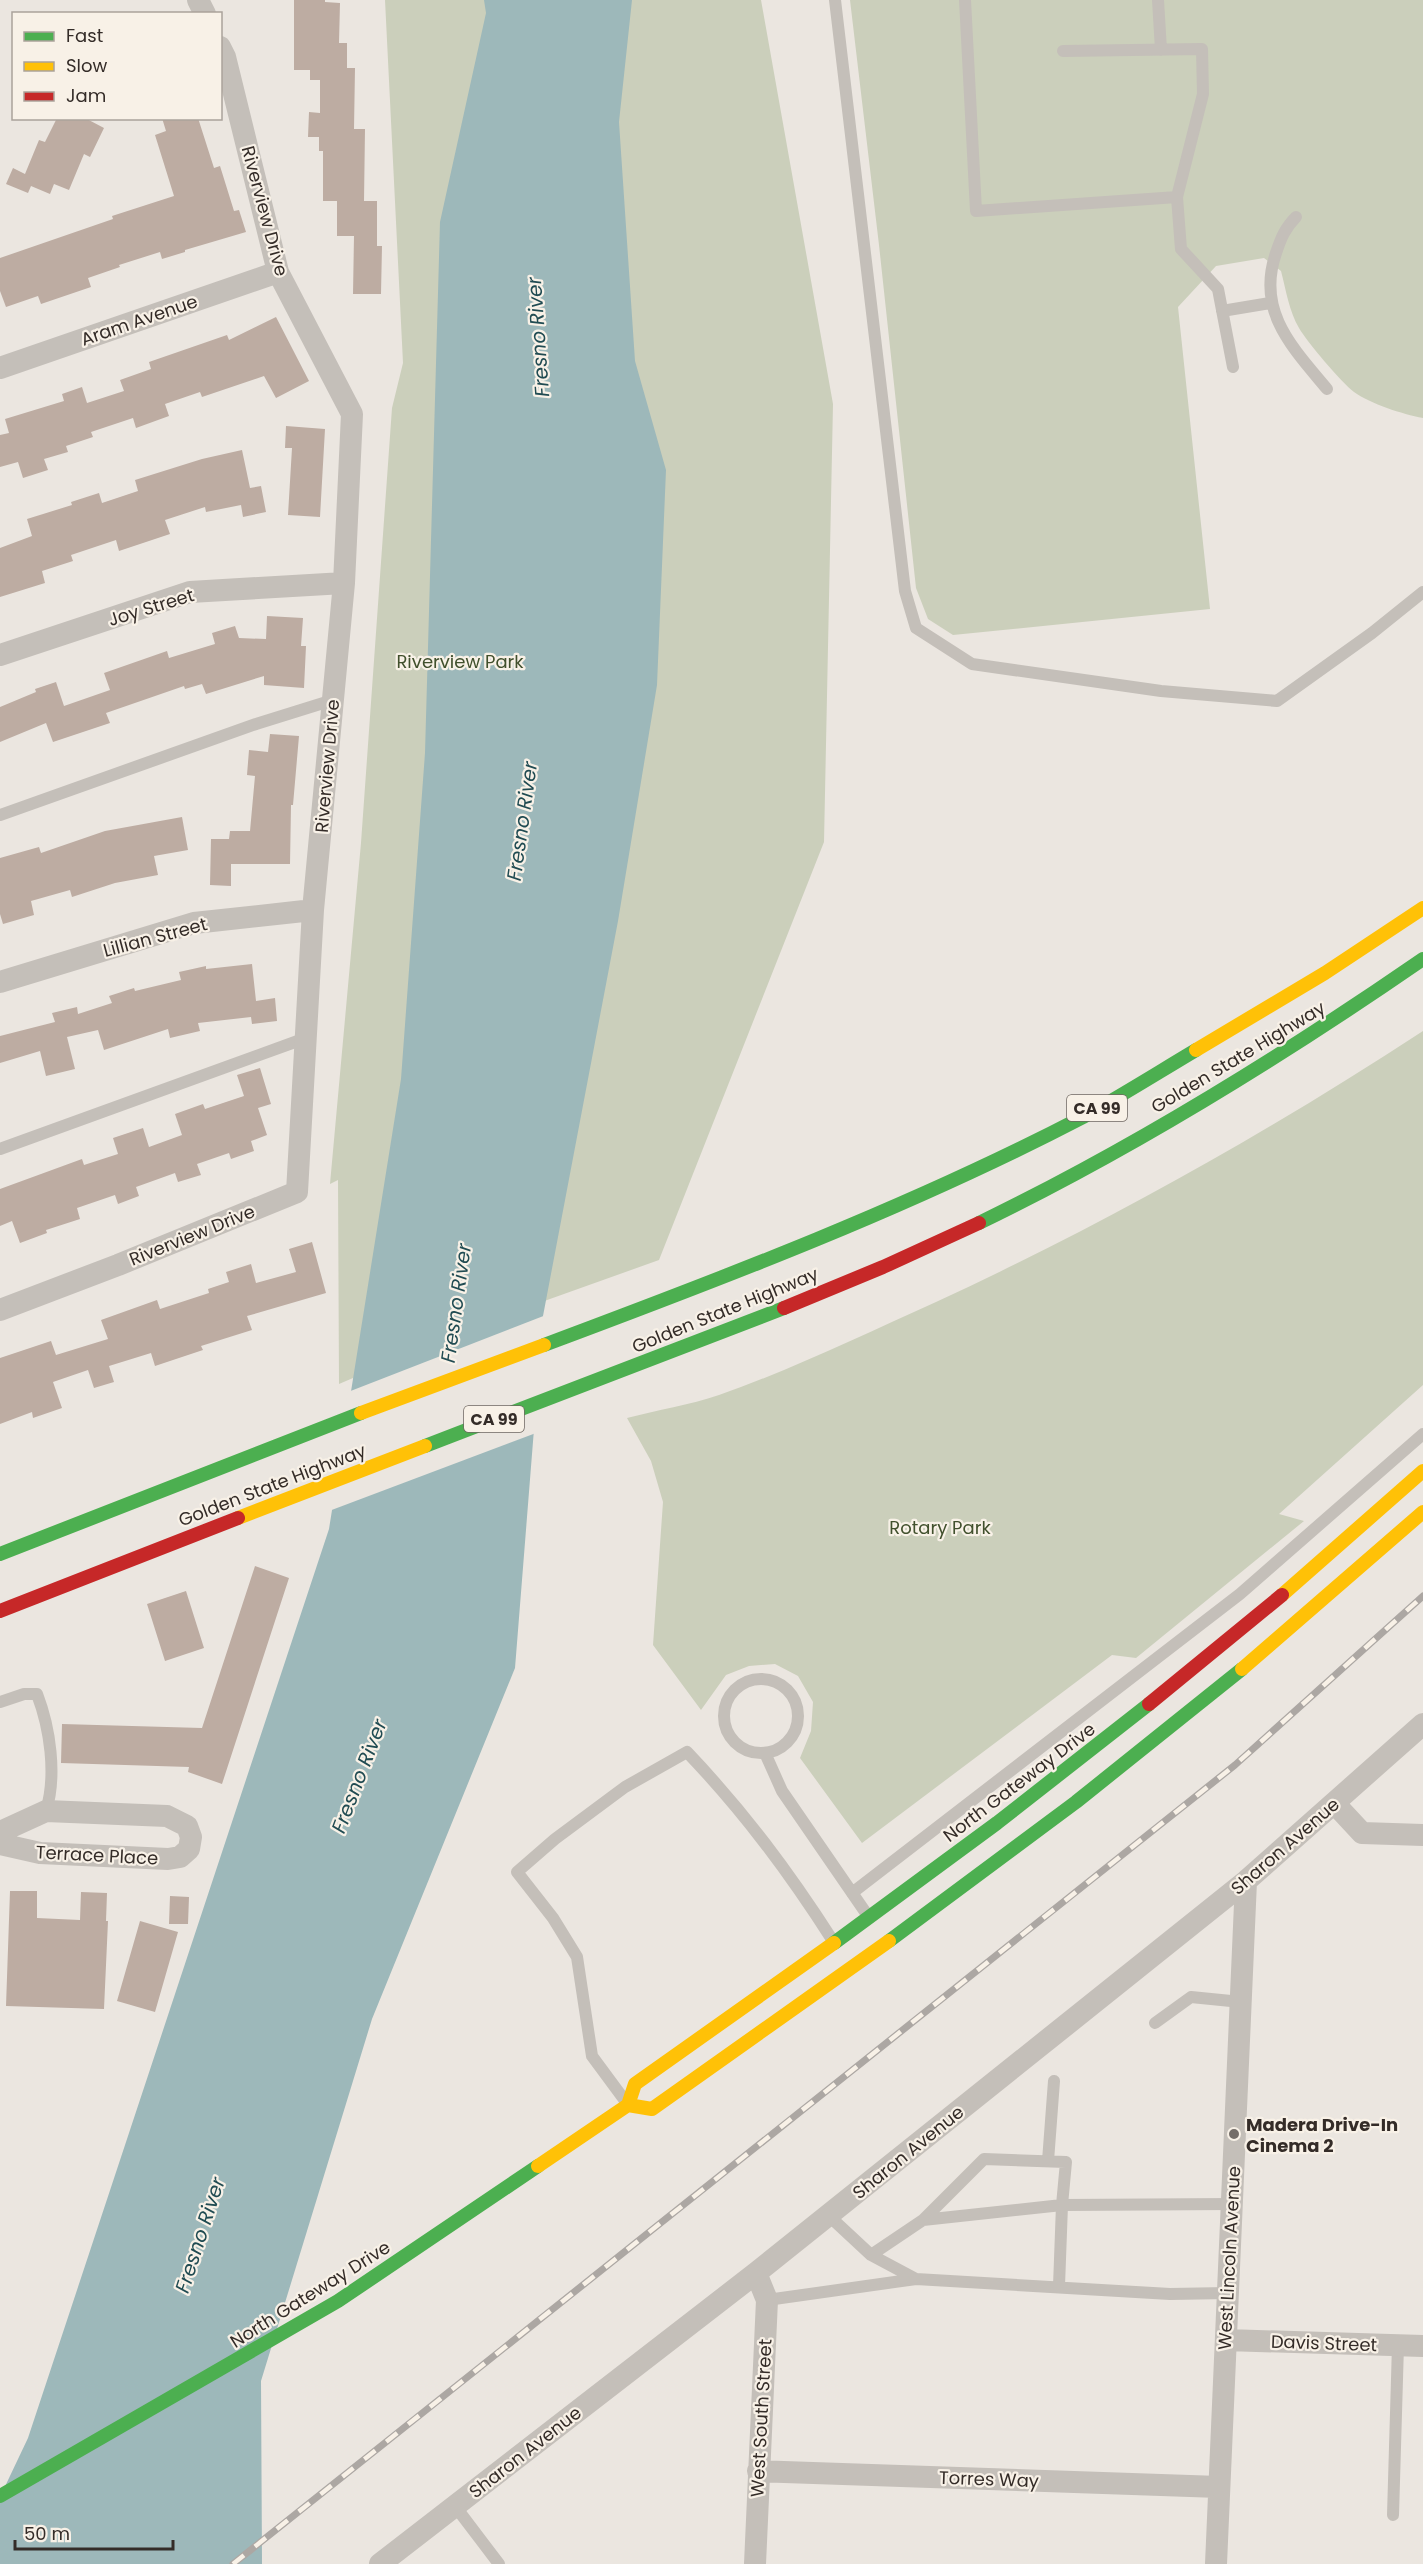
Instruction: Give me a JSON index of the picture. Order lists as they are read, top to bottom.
{
  "streets": {
    "main road": ["Golden State Highway", "CA 99", "North Gateway Drive"],
    "street": [
      "Riverview Drive",
      "Aram Avenue",
      "Joy Street",
      "Lillian Street",
      "Sharon Avenue",
      "Terrace Place",
      "West Lincoln Avenue",
      "Davis Street",
      "West South Street",
      "Torres Way"
    ]
  },
  "crossings": [
    ["Riverview Drive", "Aram Avenue"],
    ["Riverview Drive", "Joy Street"],
    ["Riverview Drive", "Lillian Street"],
    ["Sharon Avenue", "West Lincoln Avenue"],
    ["Sharon Avenue", "West South Street"],
    ["West Lincoln Avenue", "Davis Street"],
    ["West Lincoln Avenue", "Torres Way"],
    ["West South Street", "Torres Way"]
  ],
  "water": ["Fresno River"],
  "parks": ["Riverview Park", "Rotary Park"],
  "places": ["Madera Drive-In Cinema 2"],
  "legend": ["Fast", "Slow", "Jam"],
  "scale_bar": "50 m"
}
